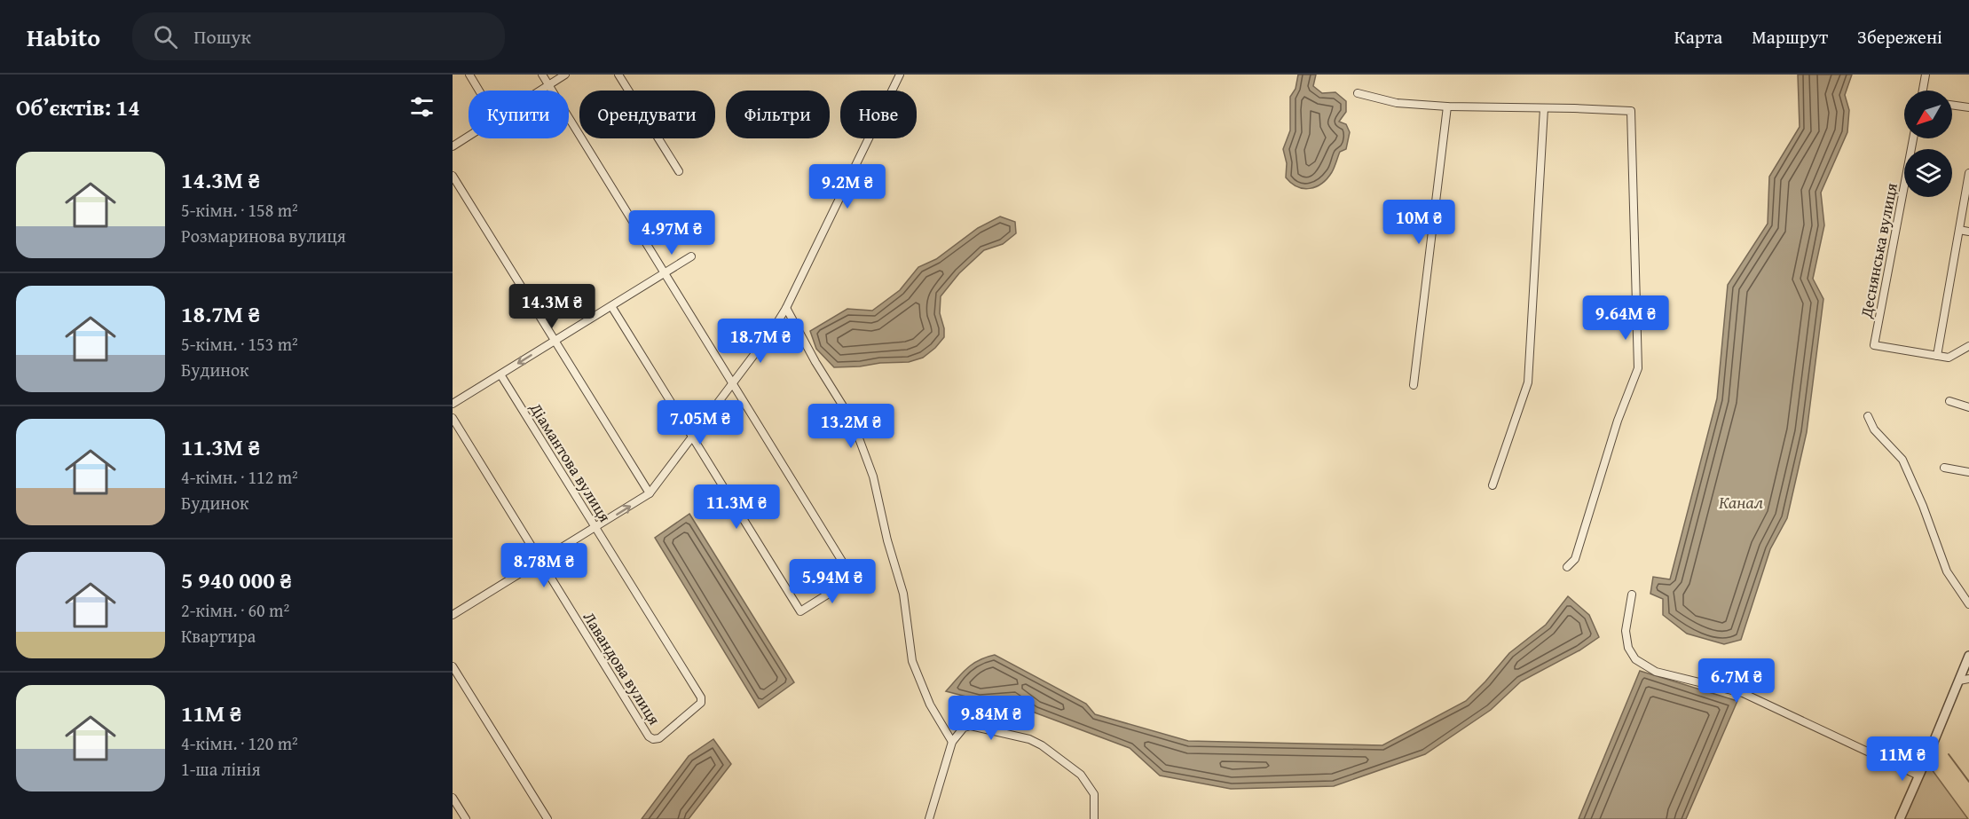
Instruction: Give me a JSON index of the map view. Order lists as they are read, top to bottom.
{
  "streets": {
    "street": ["Деснянська вулиця", "Діамантова вулиця", "Лавандова вулиця"]
  },
  "crossings": [
    ["Діамантова вулиця", "Лавандова вулиця"]
  ],
  "water": ["Канал"],
  "north": "bottom left",
  "page": {
    "header": "Habito",
    "search": "Пошук",
    "nav": ["Карта", "Маршрут", "Збережені"],
    "heading": "Об’єктів: 14",
    "chip": [
      "Купити",
      "Орендувати",
      "Фільтри",
      "Нове"
    ],
    "list": [
      {
        "name": "14.3M ₴",
        "note": "5-кімн. · 158 m² · Розмаринова вулиця"
      },
      {
        "name": "18.7M ₴",
        "note": "5-кімн. · 153 m² · Будинок"
      },
      {
        "name": "11.3M ₴",
        "note": "4-кімн. · 112 m² · Будинок"
      },
      {
        "name": "5 940 000 ₴",
        "note": "2-кімн. · 60 m² · Квартира"
      },
      {
        "name": "11M ₴",
        "note": "4-кімн. · 120 m² · 1-ша лінія"
      }
    ],
    "price": [
      "9.2M ₴",
      "10M ₴",
      "4.97M ₴",
      "14.3M ₴",
      "9.64M ₴",
      "18.7M ₴",
      "7.05M ₴",
      "13.2M ₴",
      "11.3M ₴",
      "8.78M ₴",
      "5.94M ₴",
      "6.7M ₴",
      "9.84M ₴",
      "11M ₴"
    ]
  }
}
